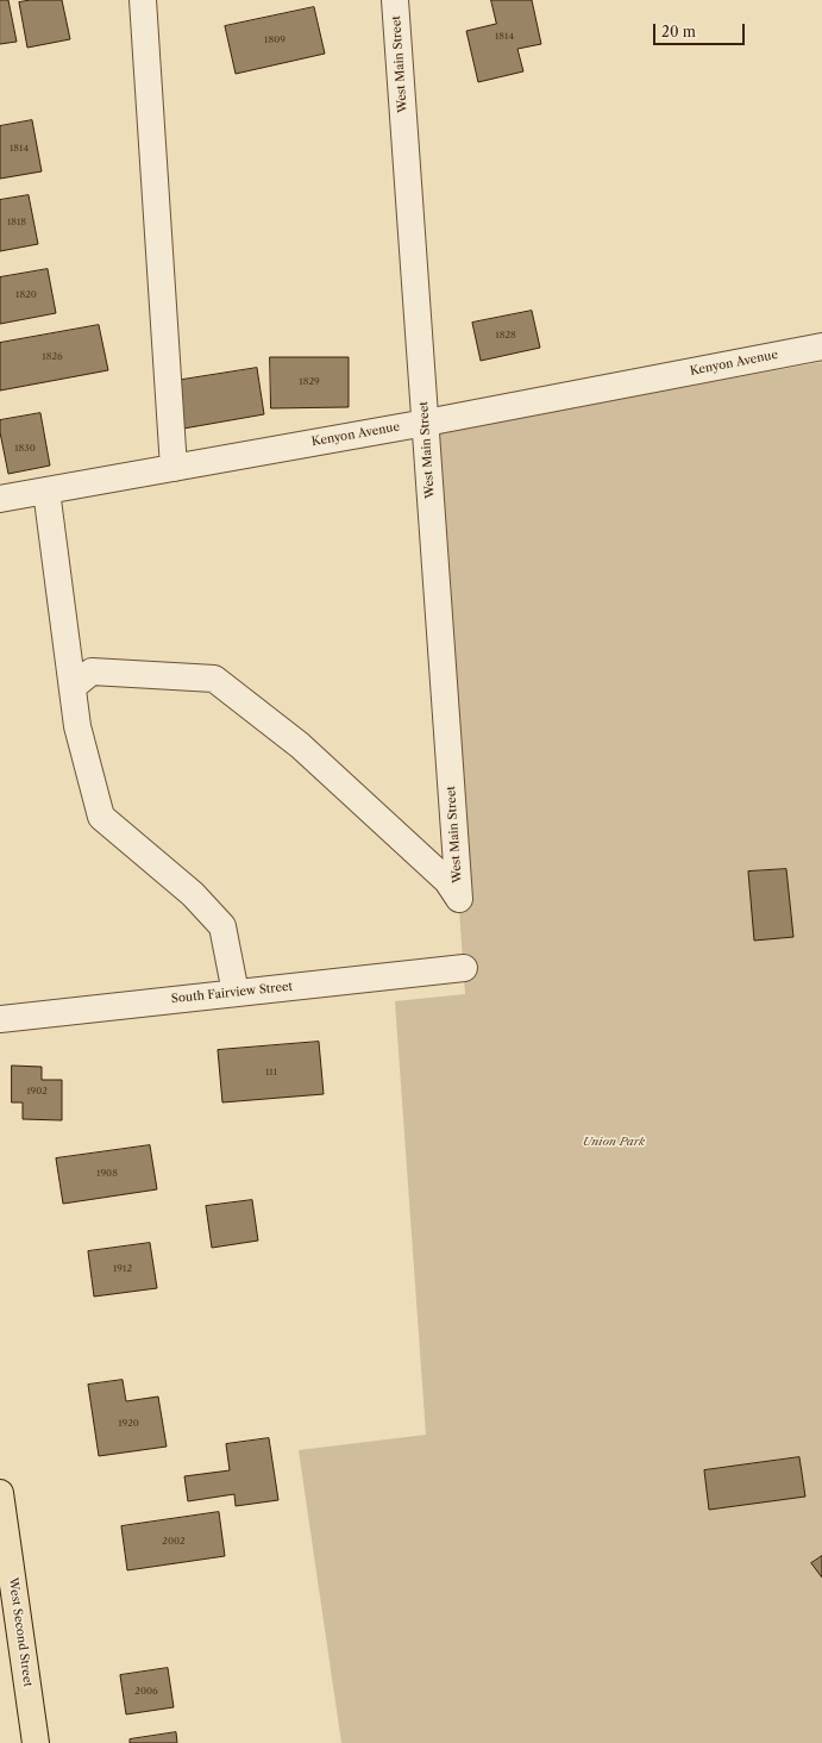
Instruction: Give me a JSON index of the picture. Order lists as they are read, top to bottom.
{
  "streets": {
    "main road": ["West Second Street"],
    "street": ["West Main Street", "Kenyon Avenue", "South Fairview Street"]
  },
  "crossings": [
    ["West Main Street", "Kenyon Avenue"]
  ],
  "parks": ["Union Park"],
  "house_numbers": [
    "1814",
    "1809",
    "1814",
    "1818",
    "1820",
    "1828",
    "1826",
    "1829",
    "1830",
    "111",
    "1902",
    "1908",
    "1912",
    "1920",
    "2002",
    "2006"
  ],
  "scale_bar": "20 m"
}
